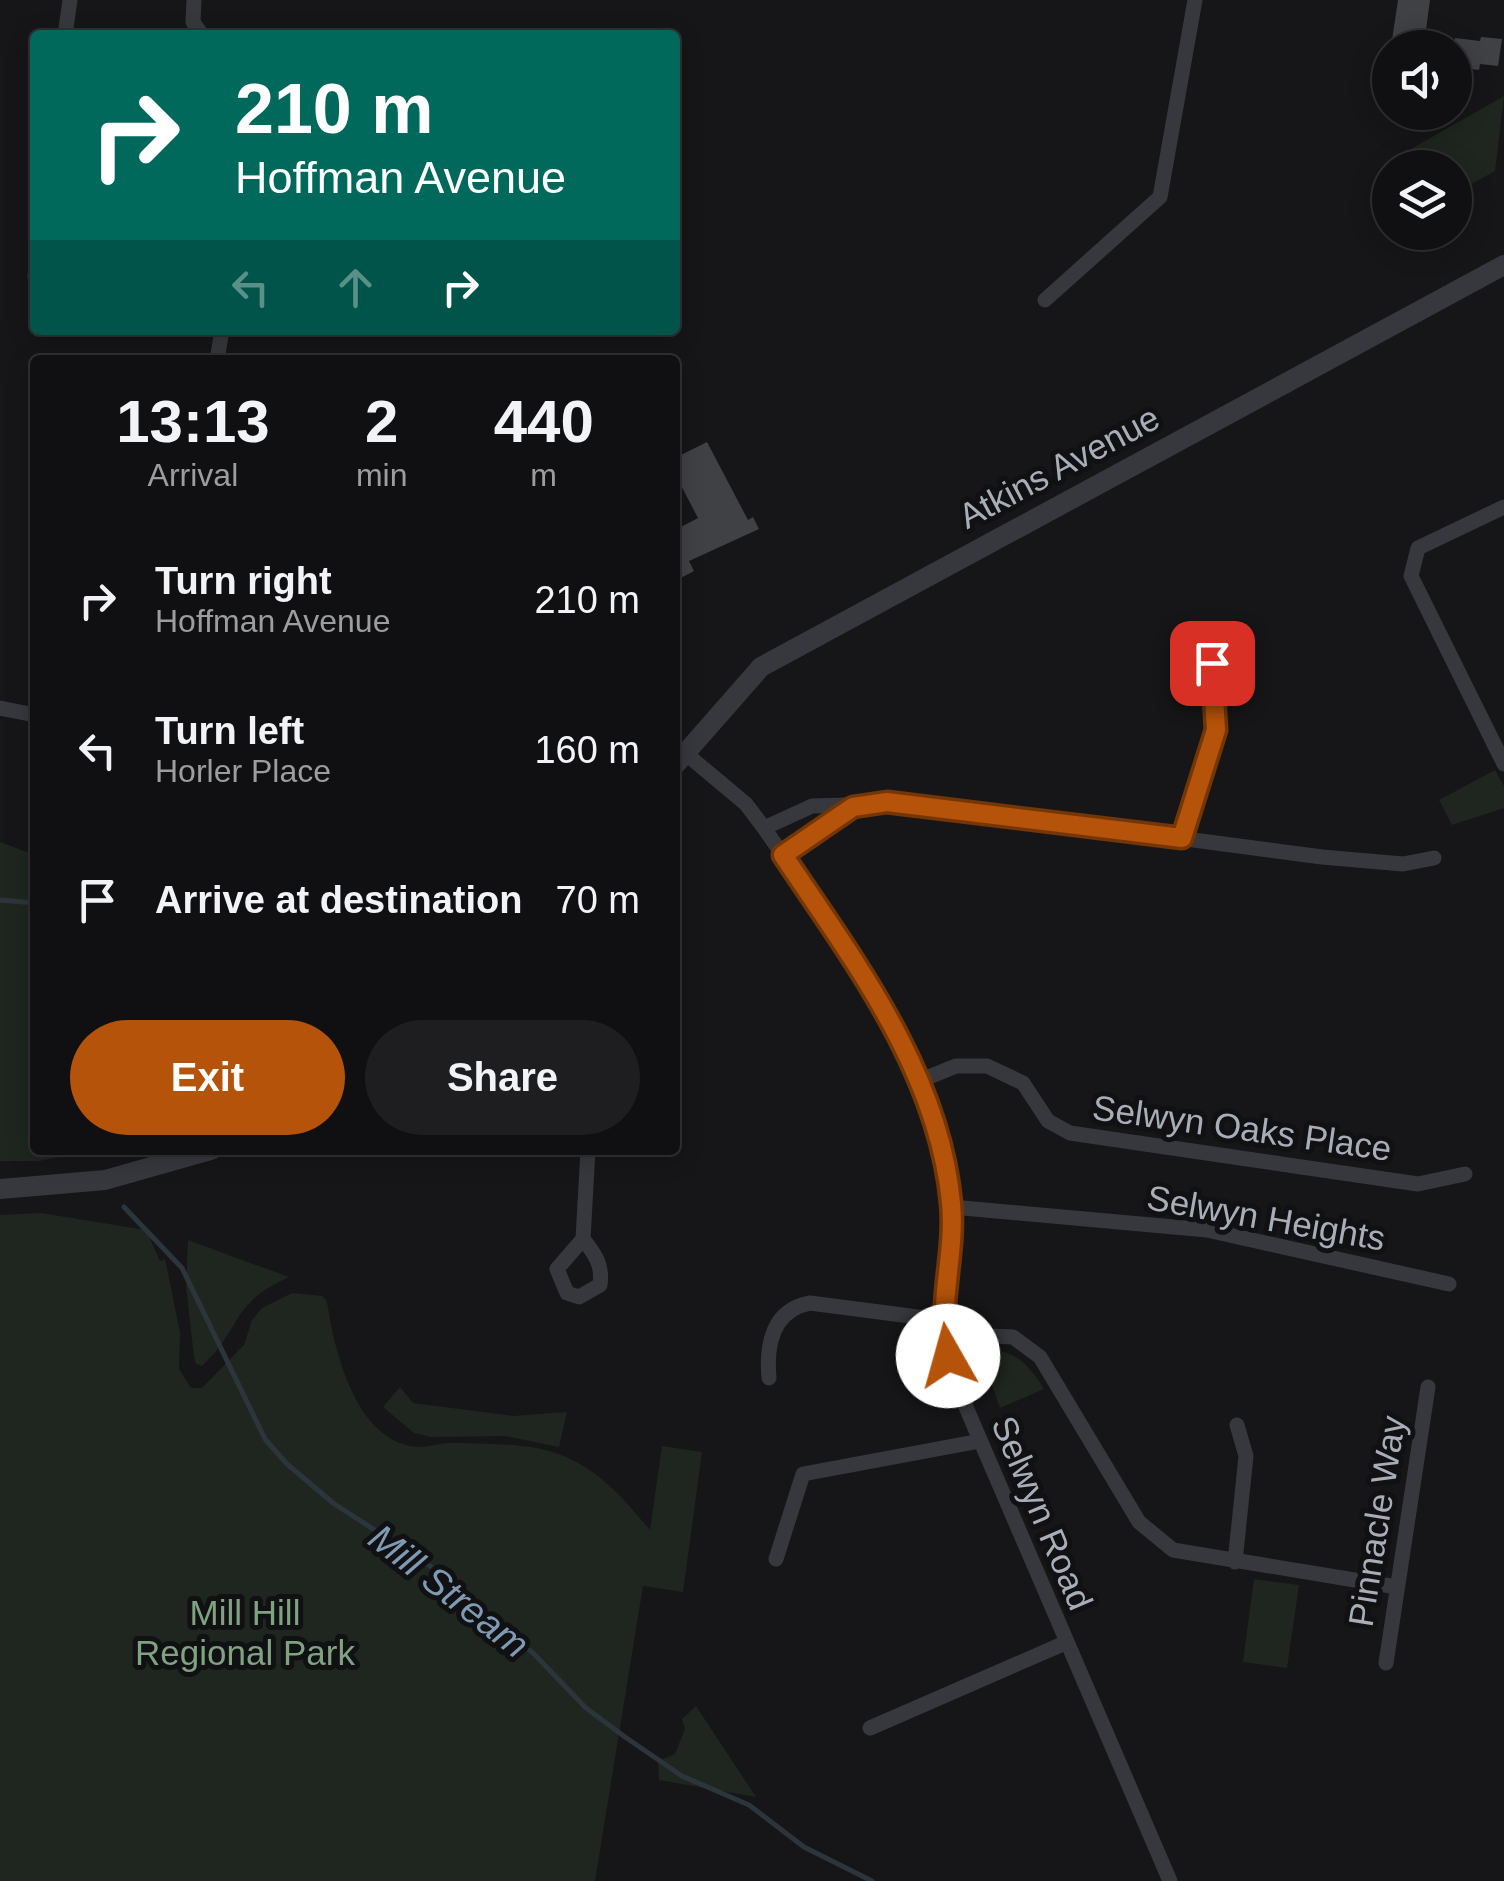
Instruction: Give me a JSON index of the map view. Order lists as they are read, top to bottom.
{
  "streets": {
    "street": [
      "Atkins Avenue",
      "Selwyn Oaks Place",
      "Selwyn Heights",
      "Selwyn Road",
      "Pinnacle Way"
    ]
  },
  "crossings": [
    ["Atkins Avenue", "Selwyn Road"],
    ["Selwyn Oaks Place", "Selwyn Road"],
    ["Selwyn Heights", "Selwyn Road"]
  ],
  "water": ["Mill Stream"],
  "parks": ["Mill Hill Regional Park"],
  "page": {
    "turn": ["210 m", "Hoffman Avenue"],
    "eta": [
      "13:13",
      "Arrival",
      "2",
      "min",
      "440",
      "m"
    ],
    "list": [
      {
        "name": "Turn right",
        "note": "Hoffman Avenue",
        "value": "210 m"
      },
      {
        "name": "Turn left",
        "note": "Horler Place",
        "value": "160 m"
      },
      {
        "name": "Arrive at destination",
        "value": "70 m"
      }
    ],
    "buttons": ["Exit", "Share"]
  }
}
